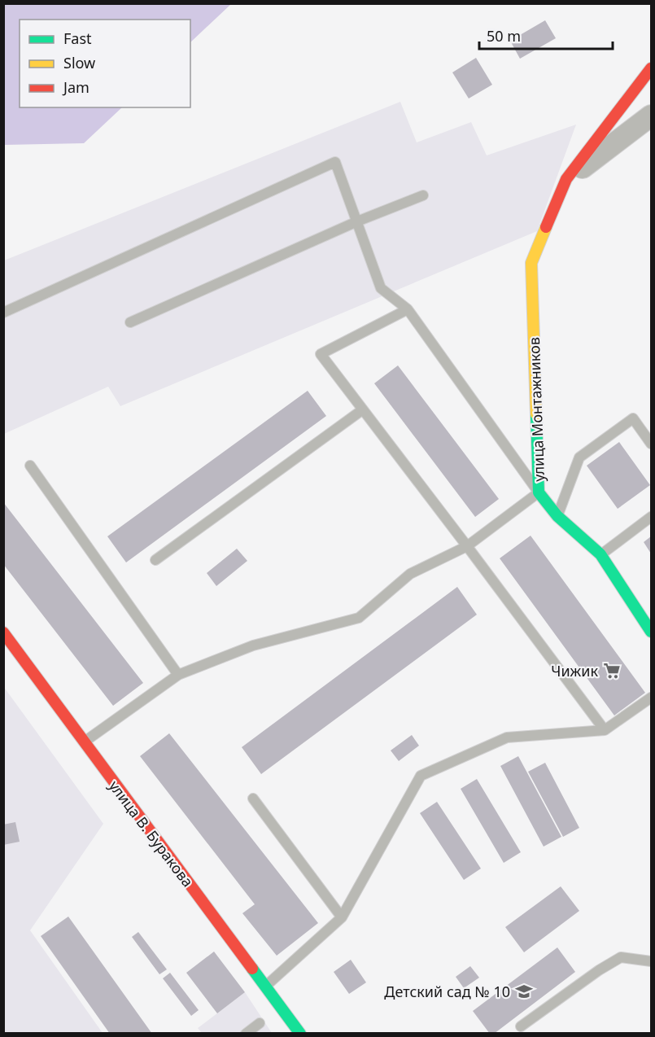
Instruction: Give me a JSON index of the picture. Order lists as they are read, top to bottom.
{
  "streets": {
    "street": ["улица Монтажников", "улица В. Буракова"]
  },
  "places": {
    "supermarket": ["Чижик"],
    "school or university": ["Детский сад № 10"]
  },
  "legend": ["Fast", "Slow", "Jam"],
  "scale_bar": "50 m"
}
